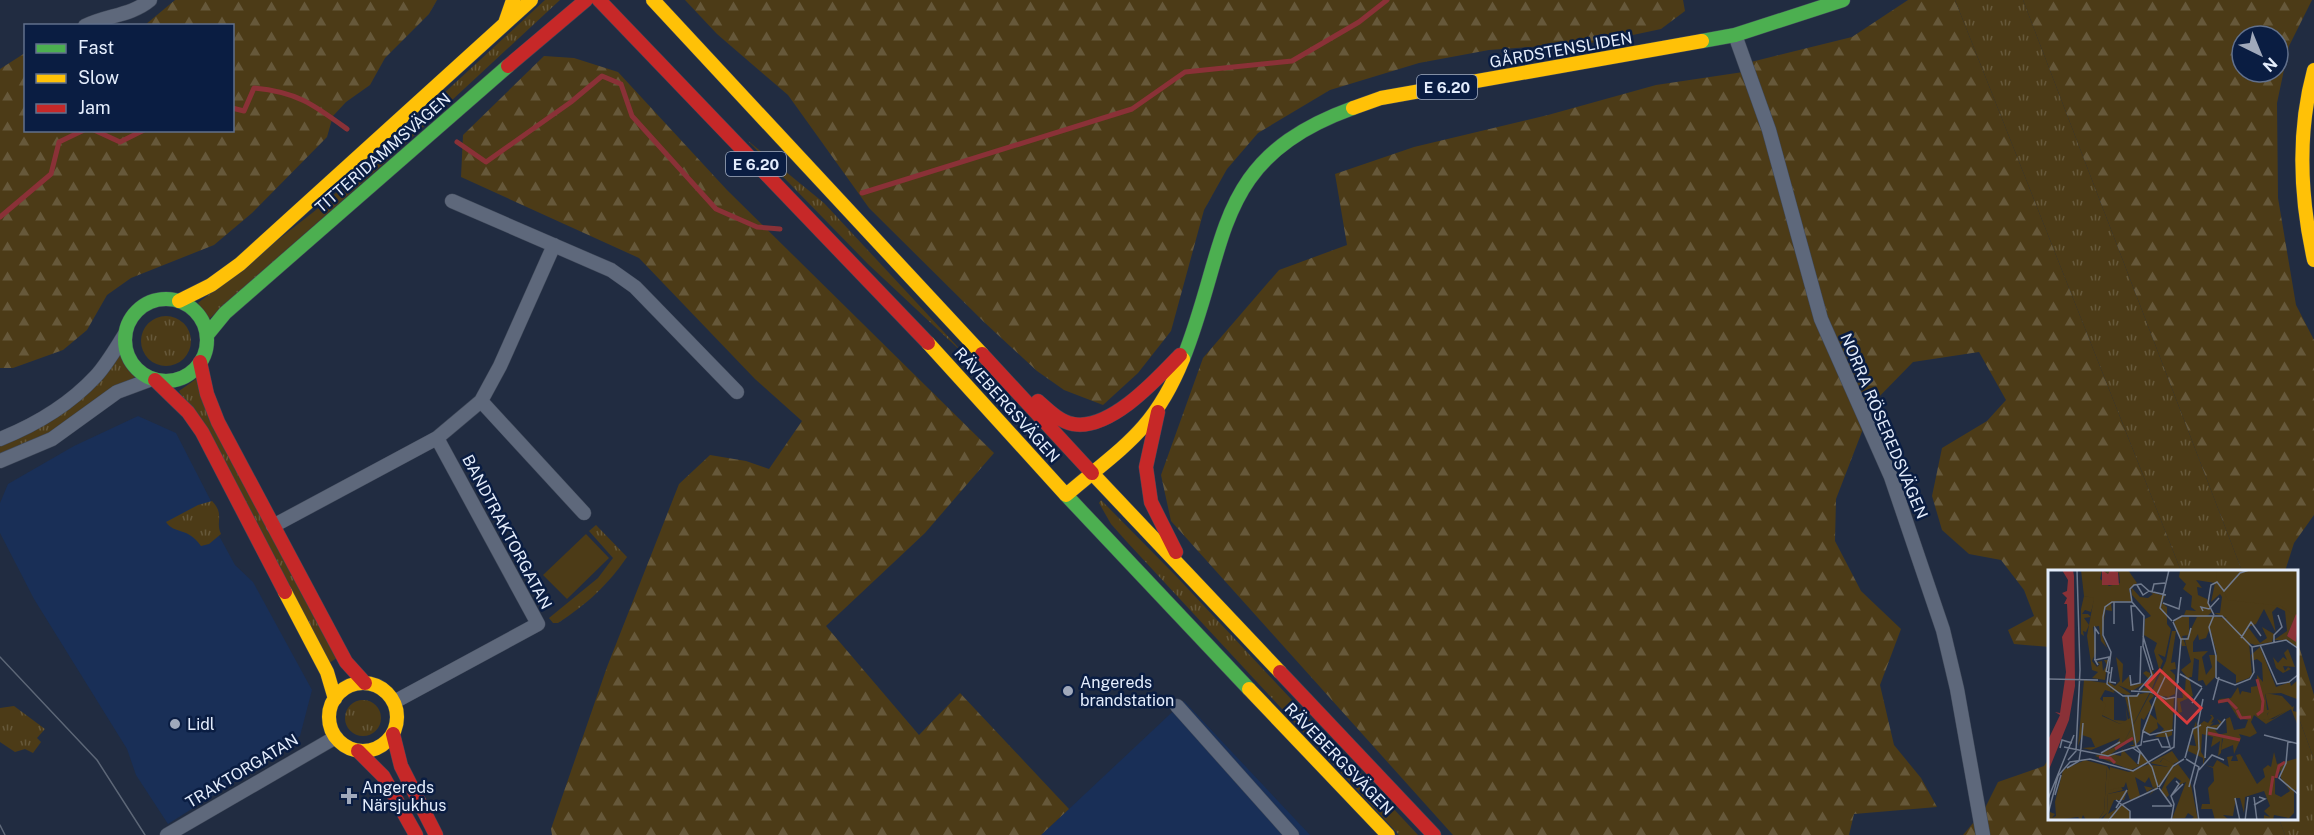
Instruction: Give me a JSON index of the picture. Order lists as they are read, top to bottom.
{
  "streets": {
    "main road": [
      "GÅRDSTENSLIDEN",
      "E 6.20",
      "TITTERIDAMMSVÄGEN",
      "RÄVEBERGSVÄGEN"
    ],
    "street": ["NORRA RÖSEREDSVÄGEN", "BANDTRAKTORGATAN", "TRAKTORGATAN"]
  },
  "crossings": [
    ["GÅRDSTENSLIDEN", "E 6.20"],
    ["GÅRDSTENSLIDEN", "RÄVEBERGSVÄGEN"],
    ["GÅRDSTENSLIDEN", "NORRA RÖSEREDSVÄGEN"],
    ["E 6.20", "RÄVEBERGSVÄGEN"],
    ["BANDTRAKTORGATAN", "TRAKTORGATAN"]
  ],
  "places": {
    "other": ["Angereds brandstation", "Lidl"],
    "health": ["Angereds Närsjukhus"]
  },
  "legend": ["Fast", "Slow", "Jam"],
  "north": "bottom right"
}
